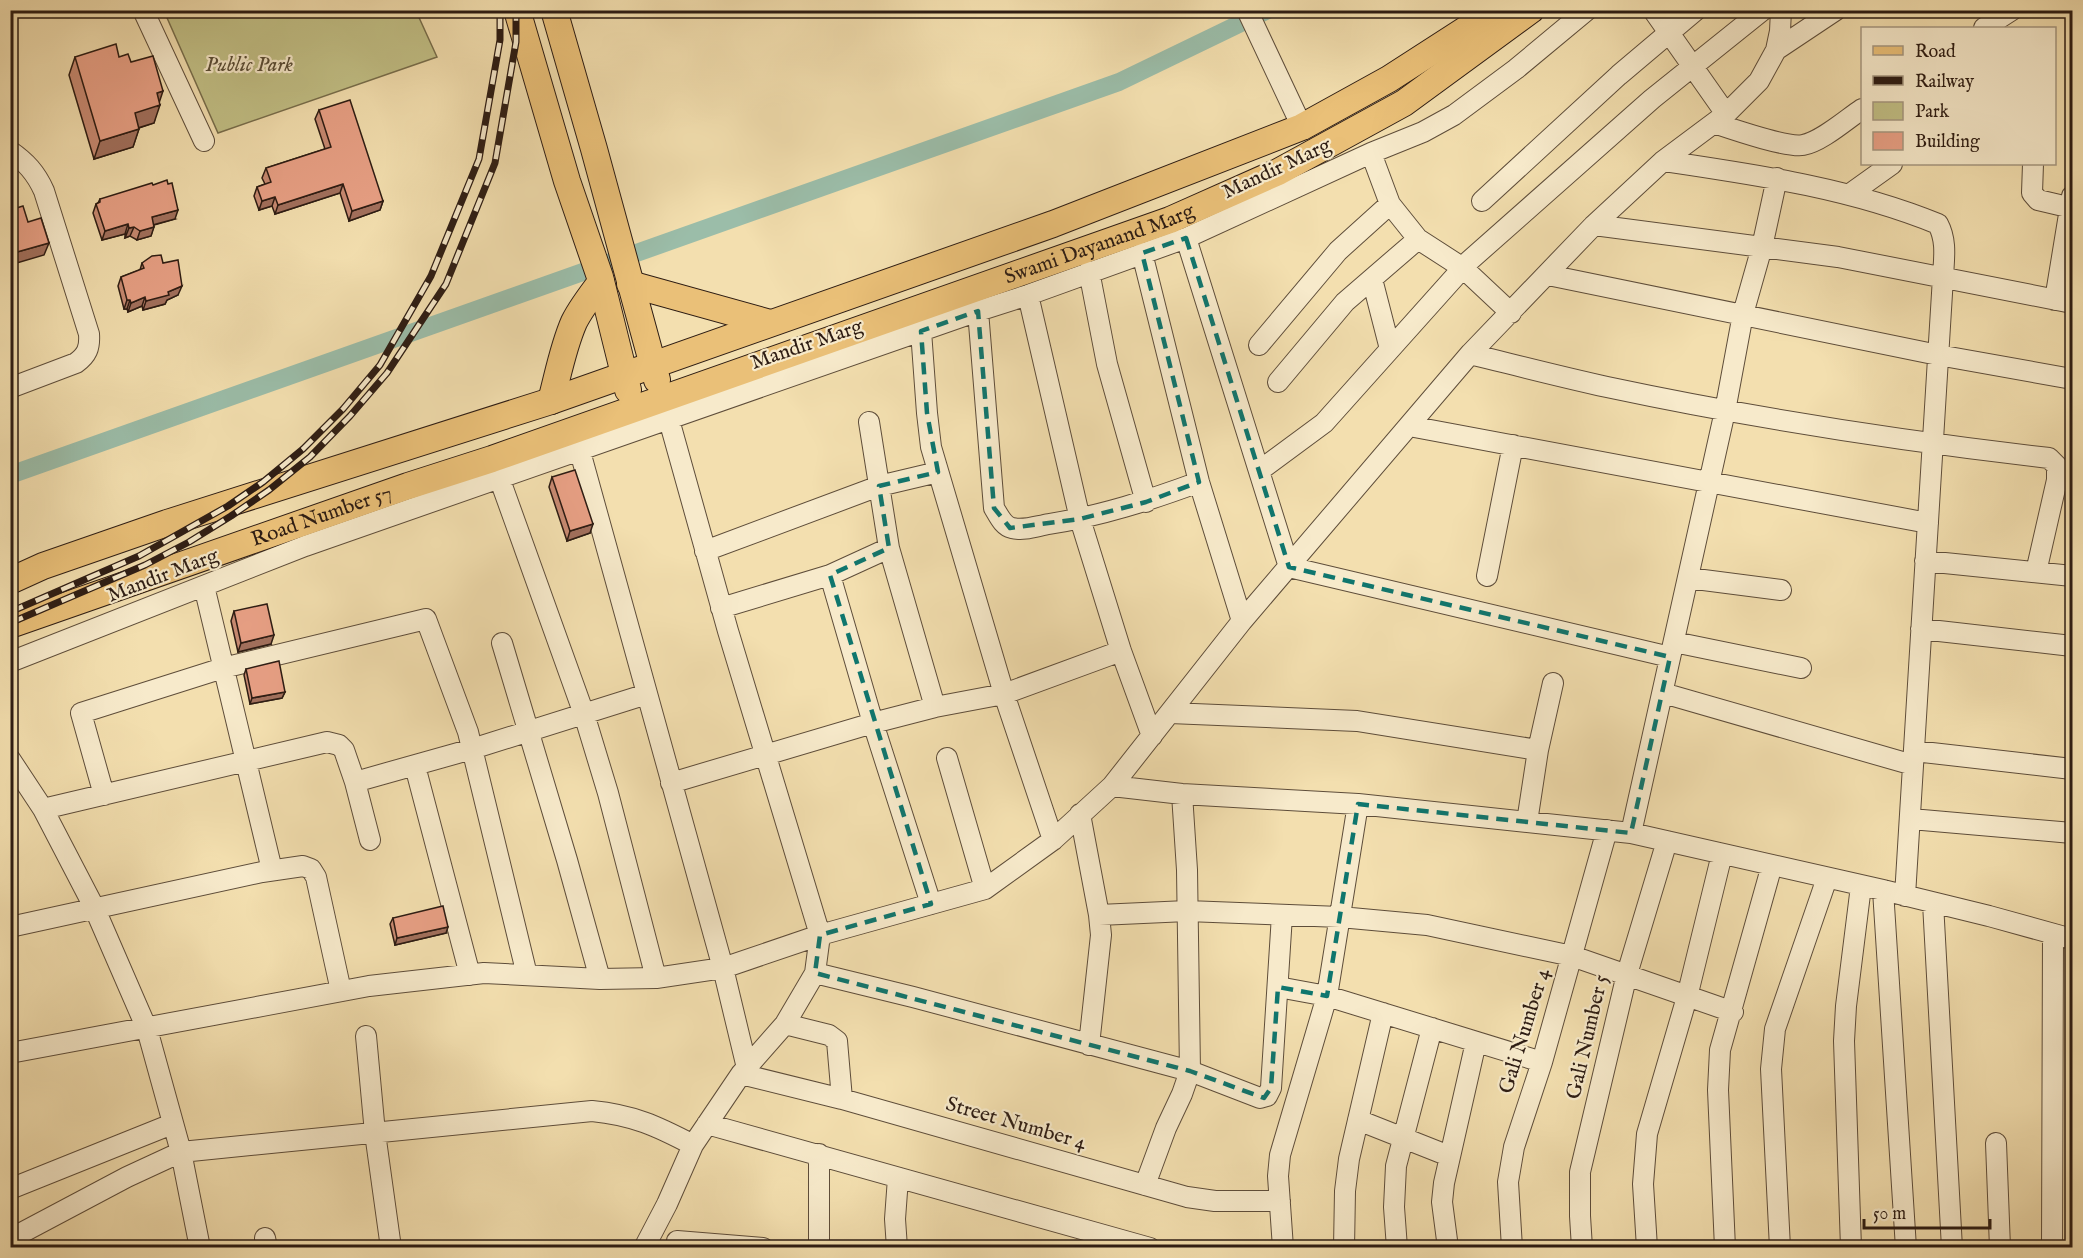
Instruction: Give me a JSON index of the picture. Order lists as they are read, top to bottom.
{
  "streets": {
    "main road": ["Swami Dayanand Marg", "Road Number 57"],
    "street": [
      "Mandir Marg",
      "Gali Number 4",
      "Gali Number 5",
      "Street Number 4"
    ]
  },
  "crossings": [
    ["Mandir Marg", "Swami Dayanand Marg"],
    ["Mandir Marg", "Road Number 57"],
    ["Swami Dayanand Marg", "Road Number 57"]
  ],
  "parks": ["Public Park"],
  "legend": [
    "Road",
    "Railway",
    "Park",
    "Building"
  ],
  "scale_bar": "50 m"
}
